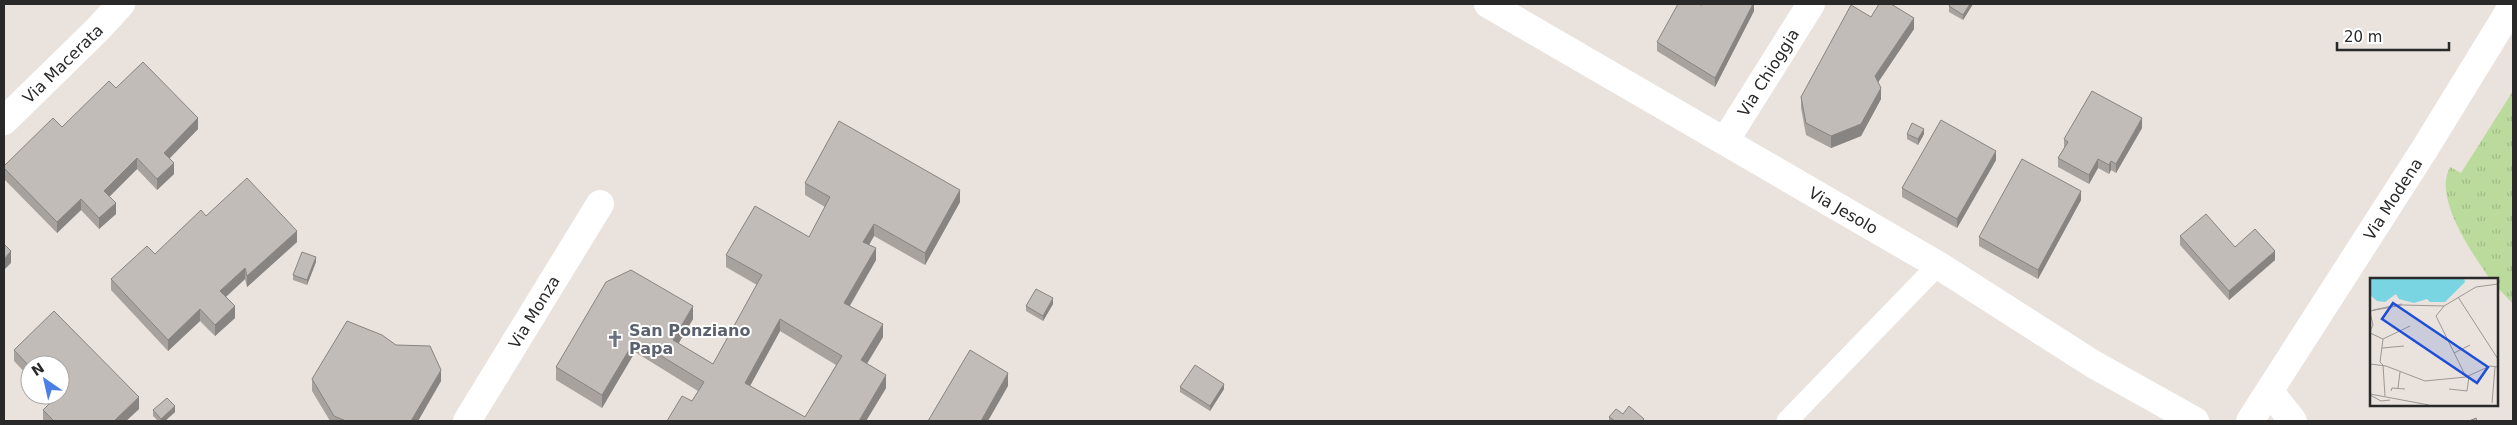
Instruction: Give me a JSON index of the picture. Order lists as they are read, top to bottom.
{
  "streets": {
    "street": [
      "Via Macerata",
      "Via Chioggia",
      "Via Modena",
      "Via Jesolo",
      "Via Monza"
    ]
  },
  "crossings": [
    ["Via Chioggia", "Via Jesolo"]
  ],
  "places": {
    "church": ["San Ponziano Papa"]
  },
  "scale_bar": "20 m",
  "north": "top left"
}
